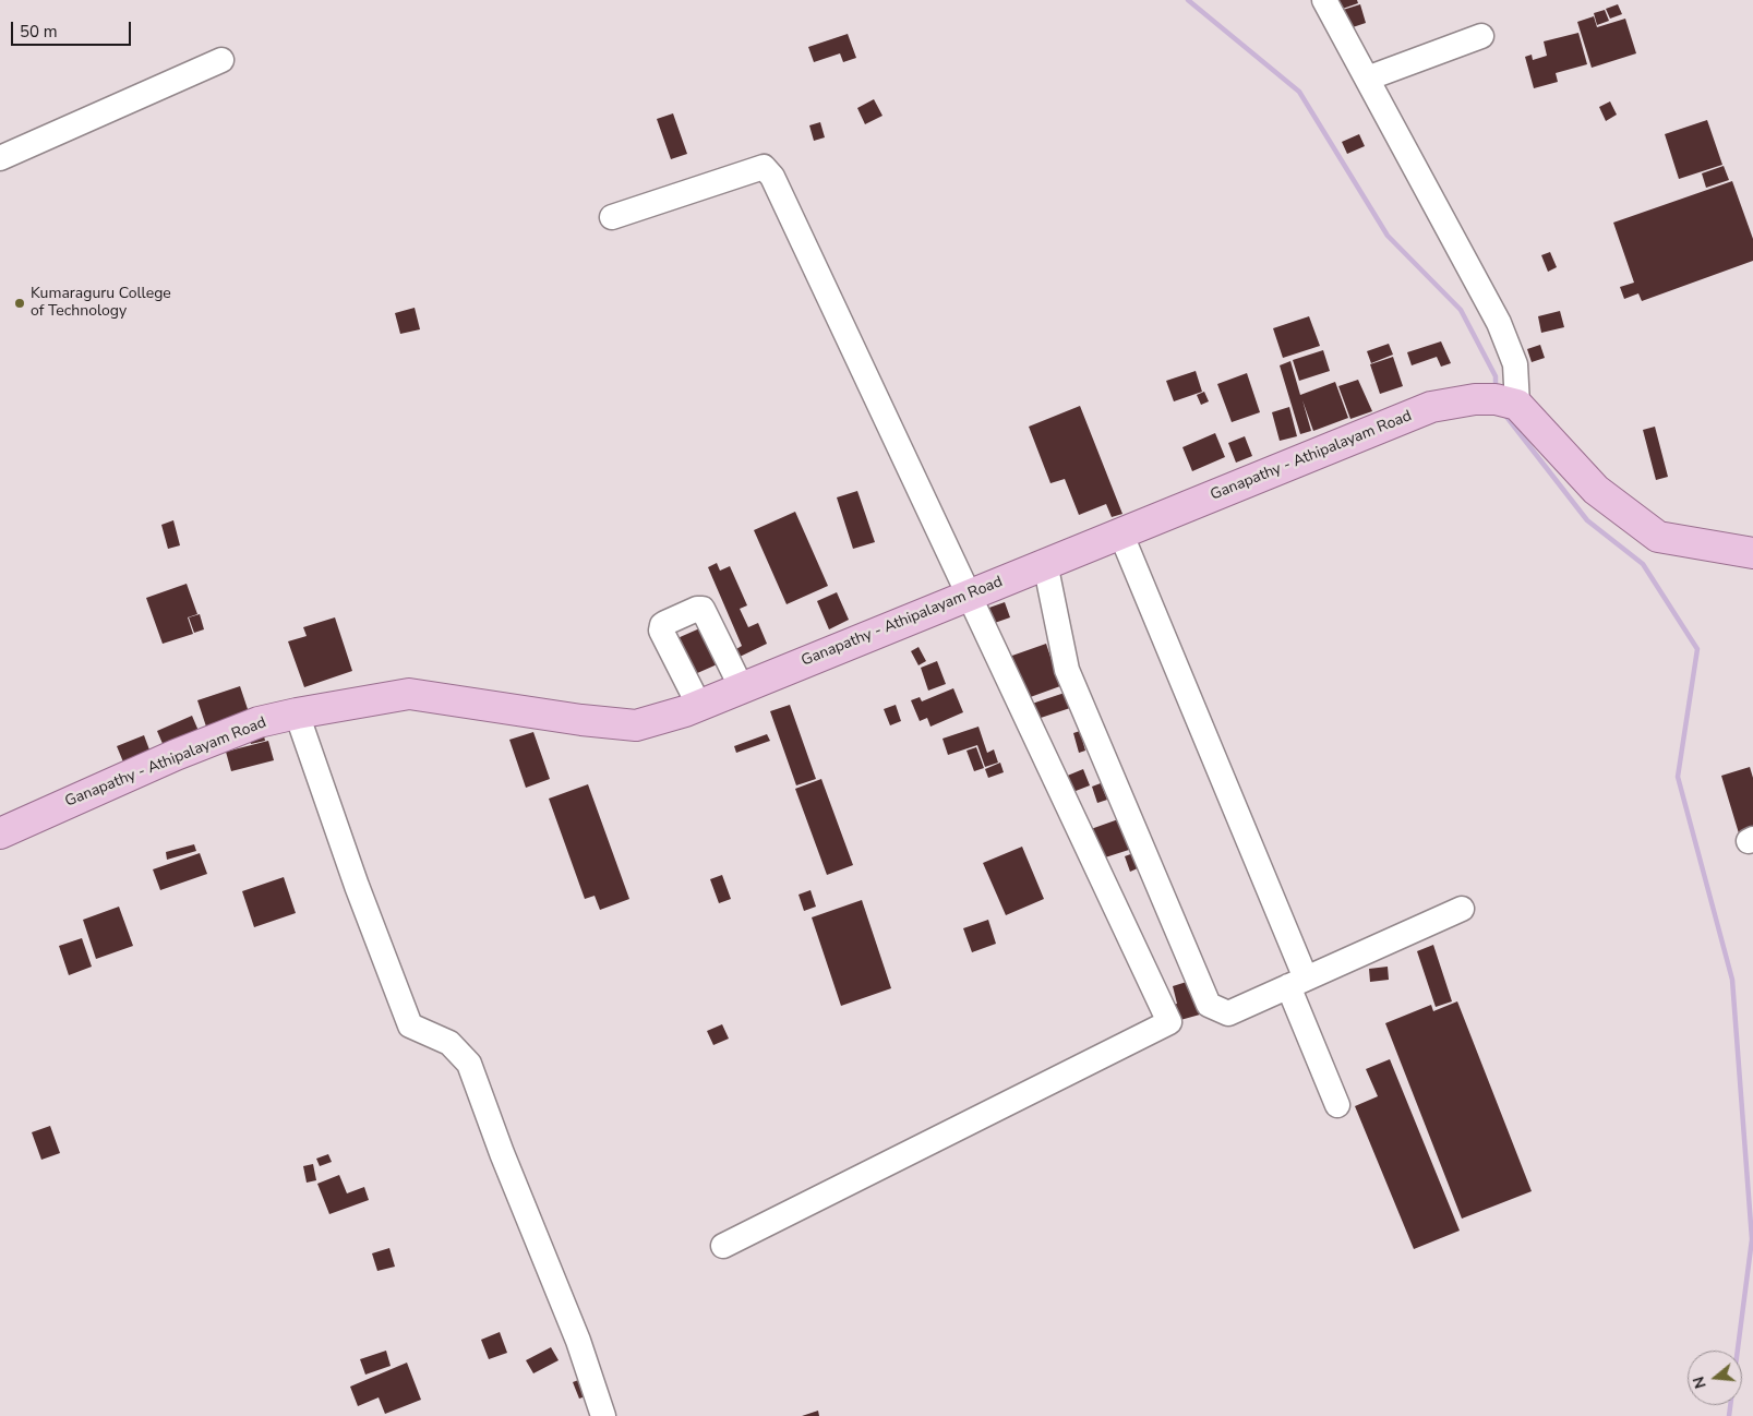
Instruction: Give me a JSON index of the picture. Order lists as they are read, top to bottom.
{
  "streets": {
    "main road": ["Ganapathy - Athipalayam Road"]
  },
  "places": ["Kumaraguru College of Technology"],
  "scale_bar": "50 m",
  "north": "left"
}
